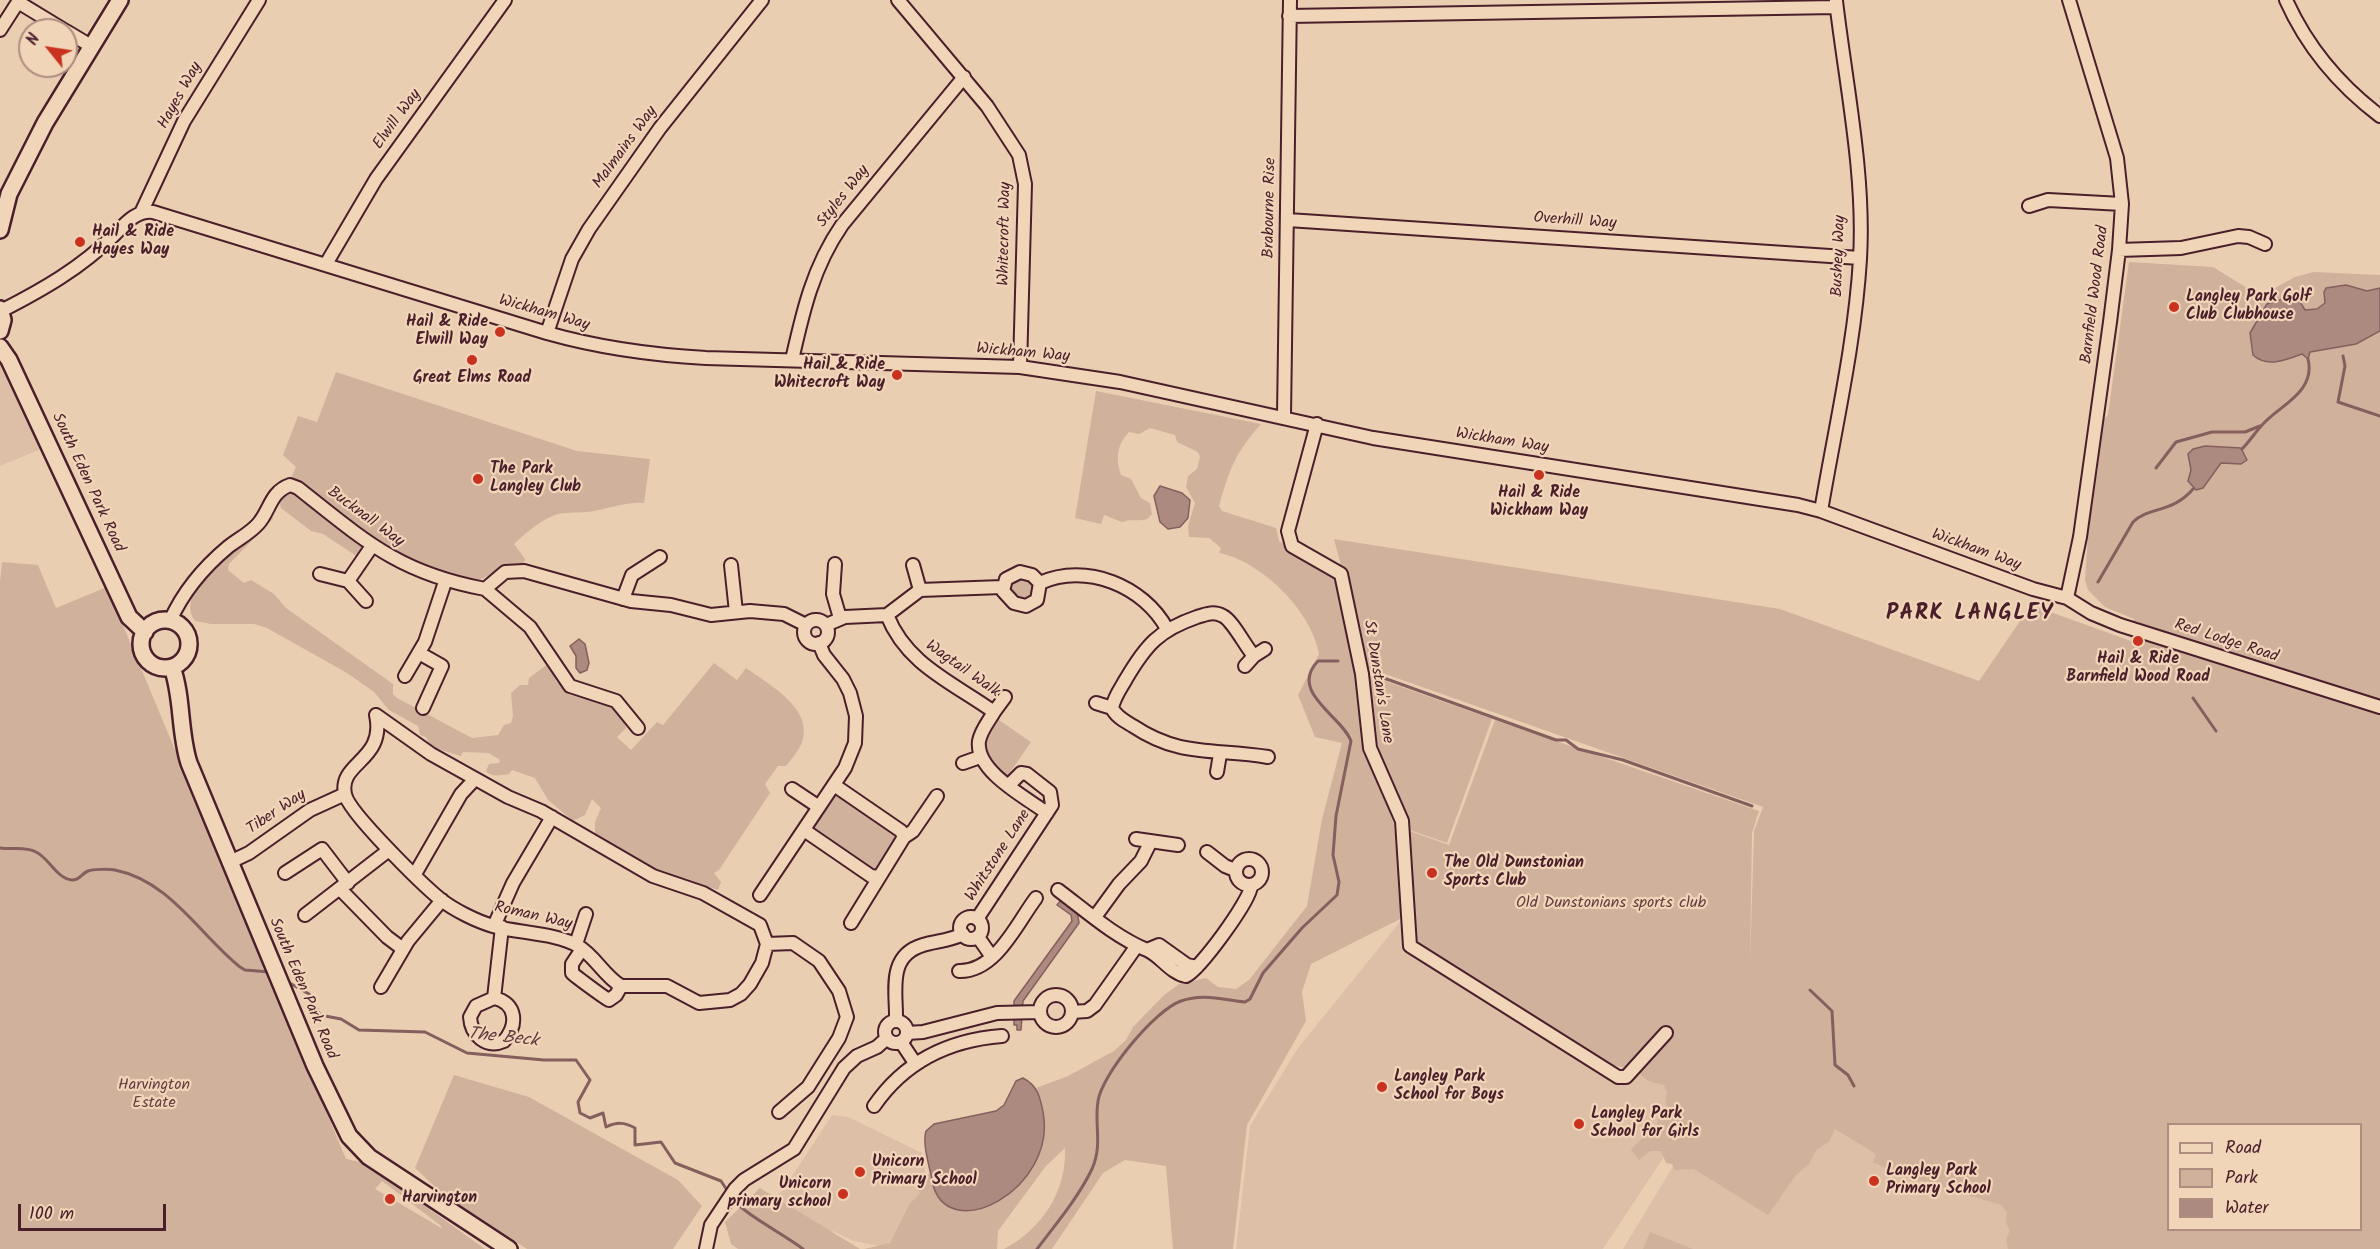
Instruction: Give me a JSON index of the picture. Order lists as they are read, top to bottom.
{
  "streets": {
    "main road": ["South Eden Park Road"],
    "street": [
      "Hayes Way",
      "Elwill Way",
      "Malmains Way",
      "Styles Way",
      "Brabourne Rise",
      "Overhill Way",
      "Whitecroft Way",
      "Bushey Way",
      "Barnfield Wood Road",
      "Wickham Way",
      "Bucknall Way",
      "Red Lodge Road",
      "Wagtail Walk",
      "St Dunstan's Lane",
      "Tiber Way",
      "Whitstone Lane",
      "Roman Way"
    ]
  },
  "crossings": [
    ["Hayes Way", "Wickham Way"],
    ["Elwill Way", "Wickham Way"],
    ["Malmains Way", "Wickham Way"],
    ["Styles Way", "Whitecroft Way"],
    ["Styles Way", "Wickham Way"],
    ["Brabourne Rise", "Overhill Way"],
    ["Brabourne Rise", "Wickham Way"],
    ["Overhill Way", "Bushey Way"],
    ["Whitecroft Way", "Wickham Way"],
    ["Bushey Way", "Wickham Way"],
    ["Barnfield Wood Road", "Wickham Way"],
    ["Barnfield Wood Road", "Red Lodge Road"],
    ["Wickham Way", "Red Lodge Road"],
    ["Wickham Way", "St Dunstan's Lane"],
    ["South Eden Park Road", "Bucknall Way"],
    ["South Eden Park Road", "Tiber Way"],
    ["Tiber Way", "Roman Way"]
  ],
  "districts": ["PARK LANGLEY"],
  "water": ["The Beck"],
  "parks": ["Old Dunstonians sports club", "Harvington Estate"],
  "places": [
    "Hail & Ride Hayes Way",
    "Langley Park Golf Club Clubhouse",
    "Hail & Ride Elwill Way",
    "Great Elms Road",
    "Hail & Ride Whitecroft Way",
    "Hail & Ride Wickham Way",
    "The Park Langley Club",
    "Hail & Ride Barnfield Wood Road",
    "The Old Dunstonian Sports Club",
    "Langley Park School for Boys",
    "Langley Park School for Girls",
    "Unicorn Primary School",
    "Langley Park Primary School",
    "Unicorn primary school",
    "Harvington"
  ],
  "legend": ["Road", "Park", "Water"],
  "scale_bar": "100 m",
  "north": "top left"
}
